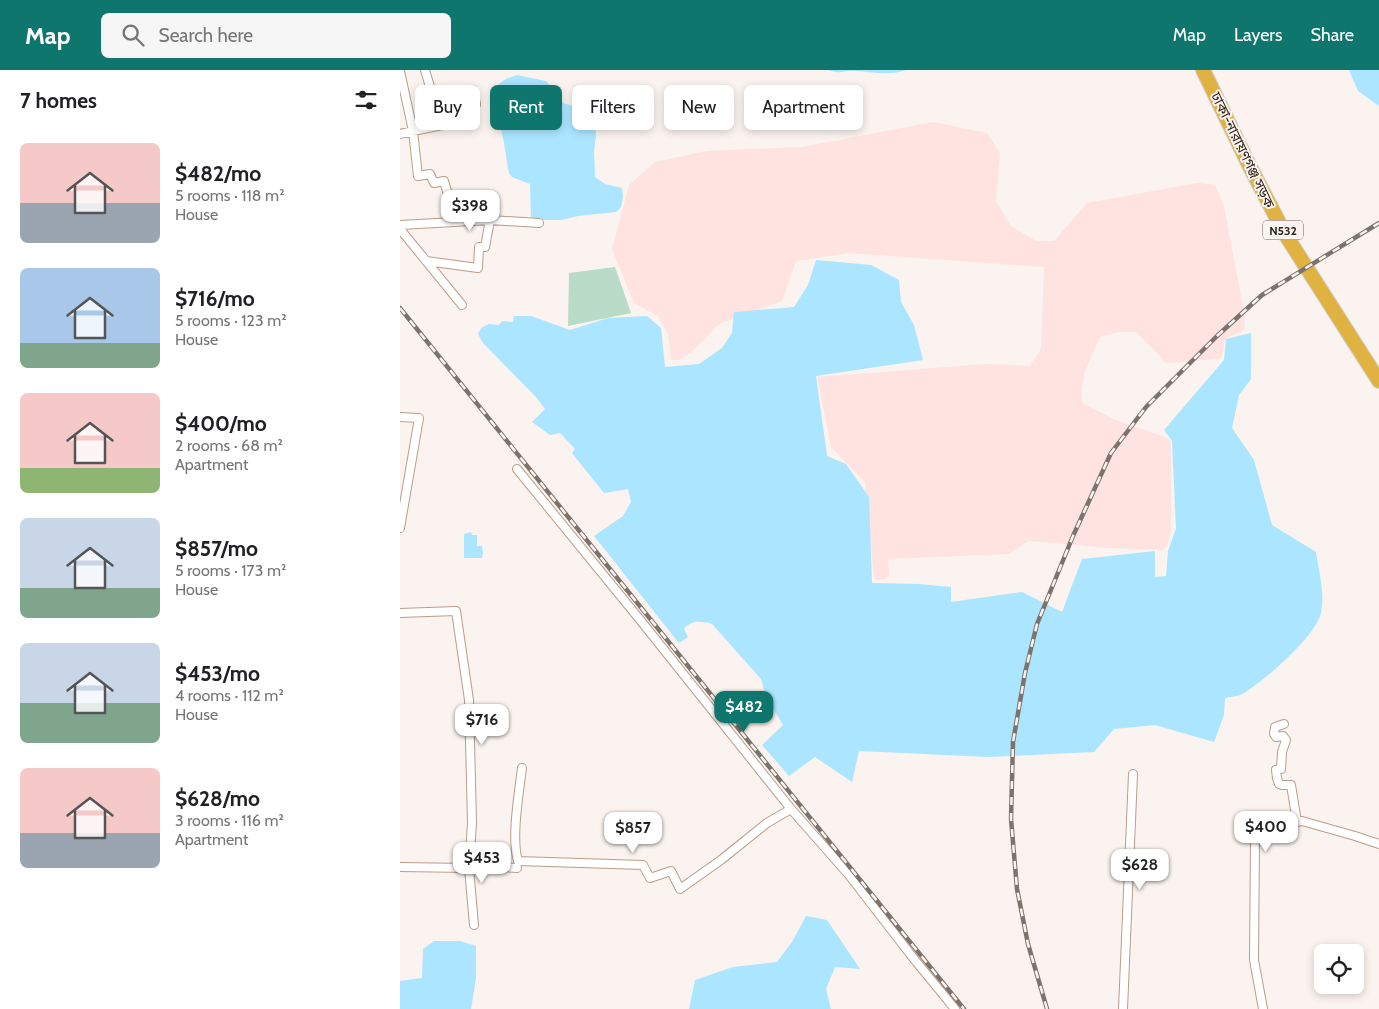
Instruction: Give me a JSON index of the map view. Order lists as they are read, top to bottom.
{
  "streets": {
    "highway": ["ঢাকা-নারায়ণগঞ্জ সড়ক", "N532"]
  },
  "page": {
    "header": "Map",
    "search": "Search here",
    "nav": ["Map", "Layers", "Share"],
    "heading": "7 homes",
    "chip": [
      "Buy",
      "Rent",
      "Filters",
      "New",
      "Apartment"
    ],
    "list": [
      {
        "name": "$482/mo",
        "note": "5 rooms · 118 m² · House"
      },
      {
        "name": "$716/mo",
        "note": "5 rooms · 123 m² · House"
      },
      {
        "name": "$400/mo",
        "note": "2 rooms · 68 m² · Apartment"
      },
      {
        "name": "$857/mo",
        "note": "5 rooms · 173 m² · House"
      },
      {
        "name": "$453/mo",
        "note": "4 rooms · 112 m² · House"
      },
      {
        "name": "$628/mo",
        "note": "3 rooms · 116 m² · Apartment"
      }
    ],
    "price": [
      "$398",
      "$482",
      "$716",
      "$400",
      "$857",
      "$453",
      "$628"
    ]
  }
}
